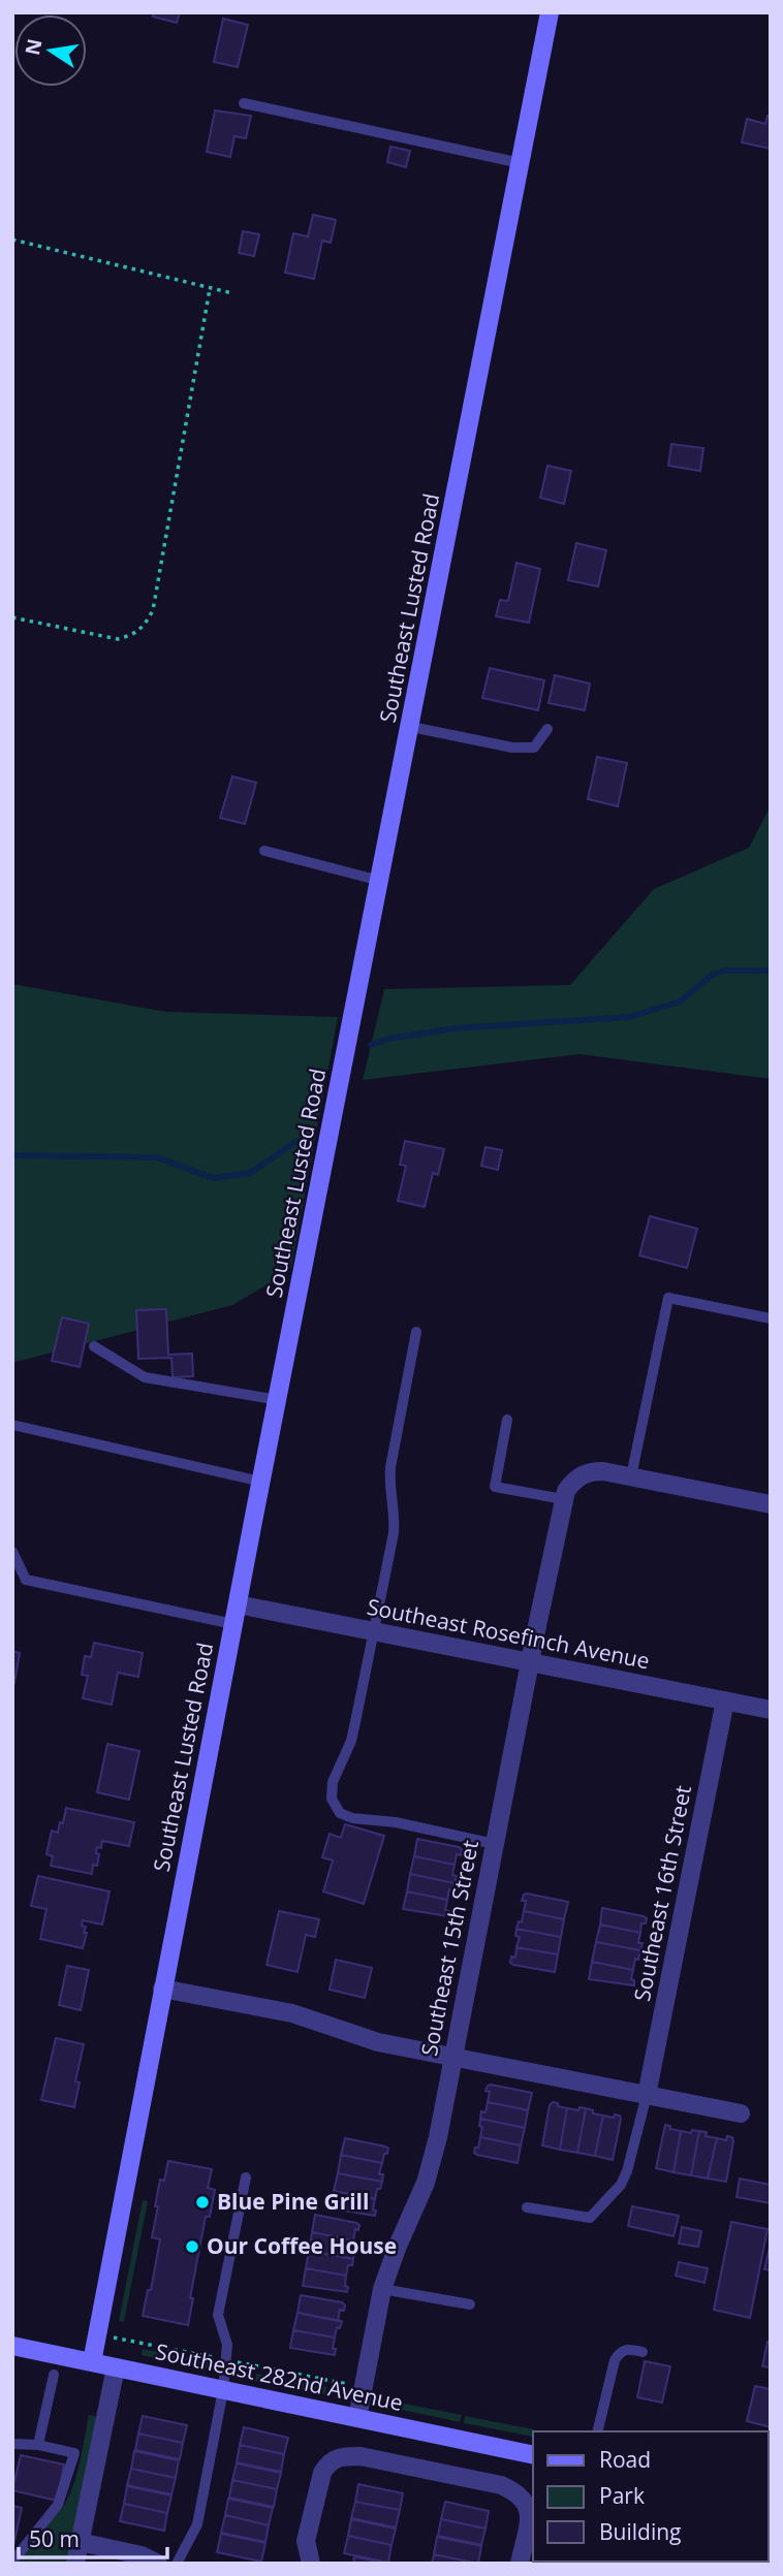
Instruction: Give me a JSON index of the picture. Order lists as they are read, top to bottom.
{
  "streets": {
    "main road": ["Southeast Lusted Road", "Southeast 282nd Avenue"],
    "street": ["Southeast Rosefinch Avenue", "Southeast 16th Street", "Southeast 15th Street"]
  },
  "crossings": [
    ["Southeast Lusted Road", "Southeast Rosefinch Avenue"],
    ["Southeast Lusted Road", "Southeast 282nd Avenue"],
    ["Southeast Rosefinch Avenue", "Southeast 16th Street"],
    ["Southeast Rosefinch Avenue", "Southeast 15th Street"],
    ["Southeast 15th Street", "Southeast 282nd Avenue"]
  ],
  "places": ["Blue Pine Grill", "Our Coffee House"],
  "legend": ["Road", "Park", "Building"],
  "scale_bar": "50 m",
  "north": "left"
}
